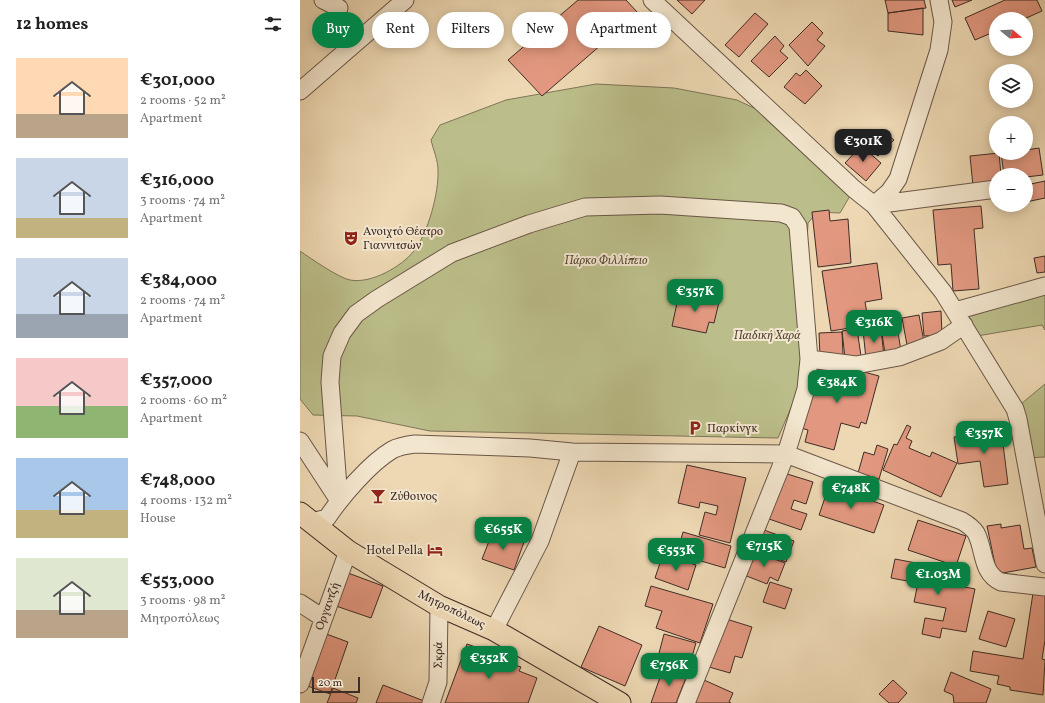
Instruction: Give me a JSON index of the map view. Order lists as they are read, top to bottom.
{
  "streets": {
    "main road": ["Μητροπόλεως"],
    "street": ["Οργαντζή", "Σκρά"]
  },
  "crossings": [
    ["Οργαντζή", "Μητροπόλεως"],
    ["Μητροπόλεως", "Σκρά"]
  ],
  "parks": ["Πάρκο Φιλλίπειο", "Παιδική Χαρά"],
  "places": {
    "theatre": ["Ανοιχτό Θέατρο Γιαννιτσών"],
    "parking": ["Παρκίνγκ"],
    "bar": ["Ζύθοινος"],
    "hotel": ["Hotel Pella"]
  },
  "scale_bar": "20 m",
  "north": "right",
  "page": {
    "heading": "12 homes",
    "map_buttons": ["+", "−"],
    "chip": [
      "Buy",
      "Rent",
      "Filters",
      "New",
      "Apartment"
    ],
    "list": [
      {
        "name": "€301,000",
        "note": "2 rooms · 52 m² · Apartment"
      },
      {
        "name": "€316,000",
        "note": "3 rooms · 74 m² · Apartment"
      },
      {
        "name": "€384,000",
        "note": "2 rooms · 74 m² · Apartment"
      },
      {
        "name": "€357,000",
        "note": "2 rooms · 60 m² · Apartment"
      },
      {
        "name": "€748,000",
        "note": "4 rooms · 132 m² · House"
      },
      {
        "name": "€553,000",
        "note": "3 rooms · 98 m² · Μητροπόλεως"
      }
    ],
    "price": [
      "€301K",
      "€357K",
      "€316K",
      "€384K",
      "€357K",
      "€748K",
      "€655K",
      "€715K",
      "€553K",
      "€1.03M",
      "€352K",
      "€756K"
    ],
    "scale": "20 m"
  }
}
